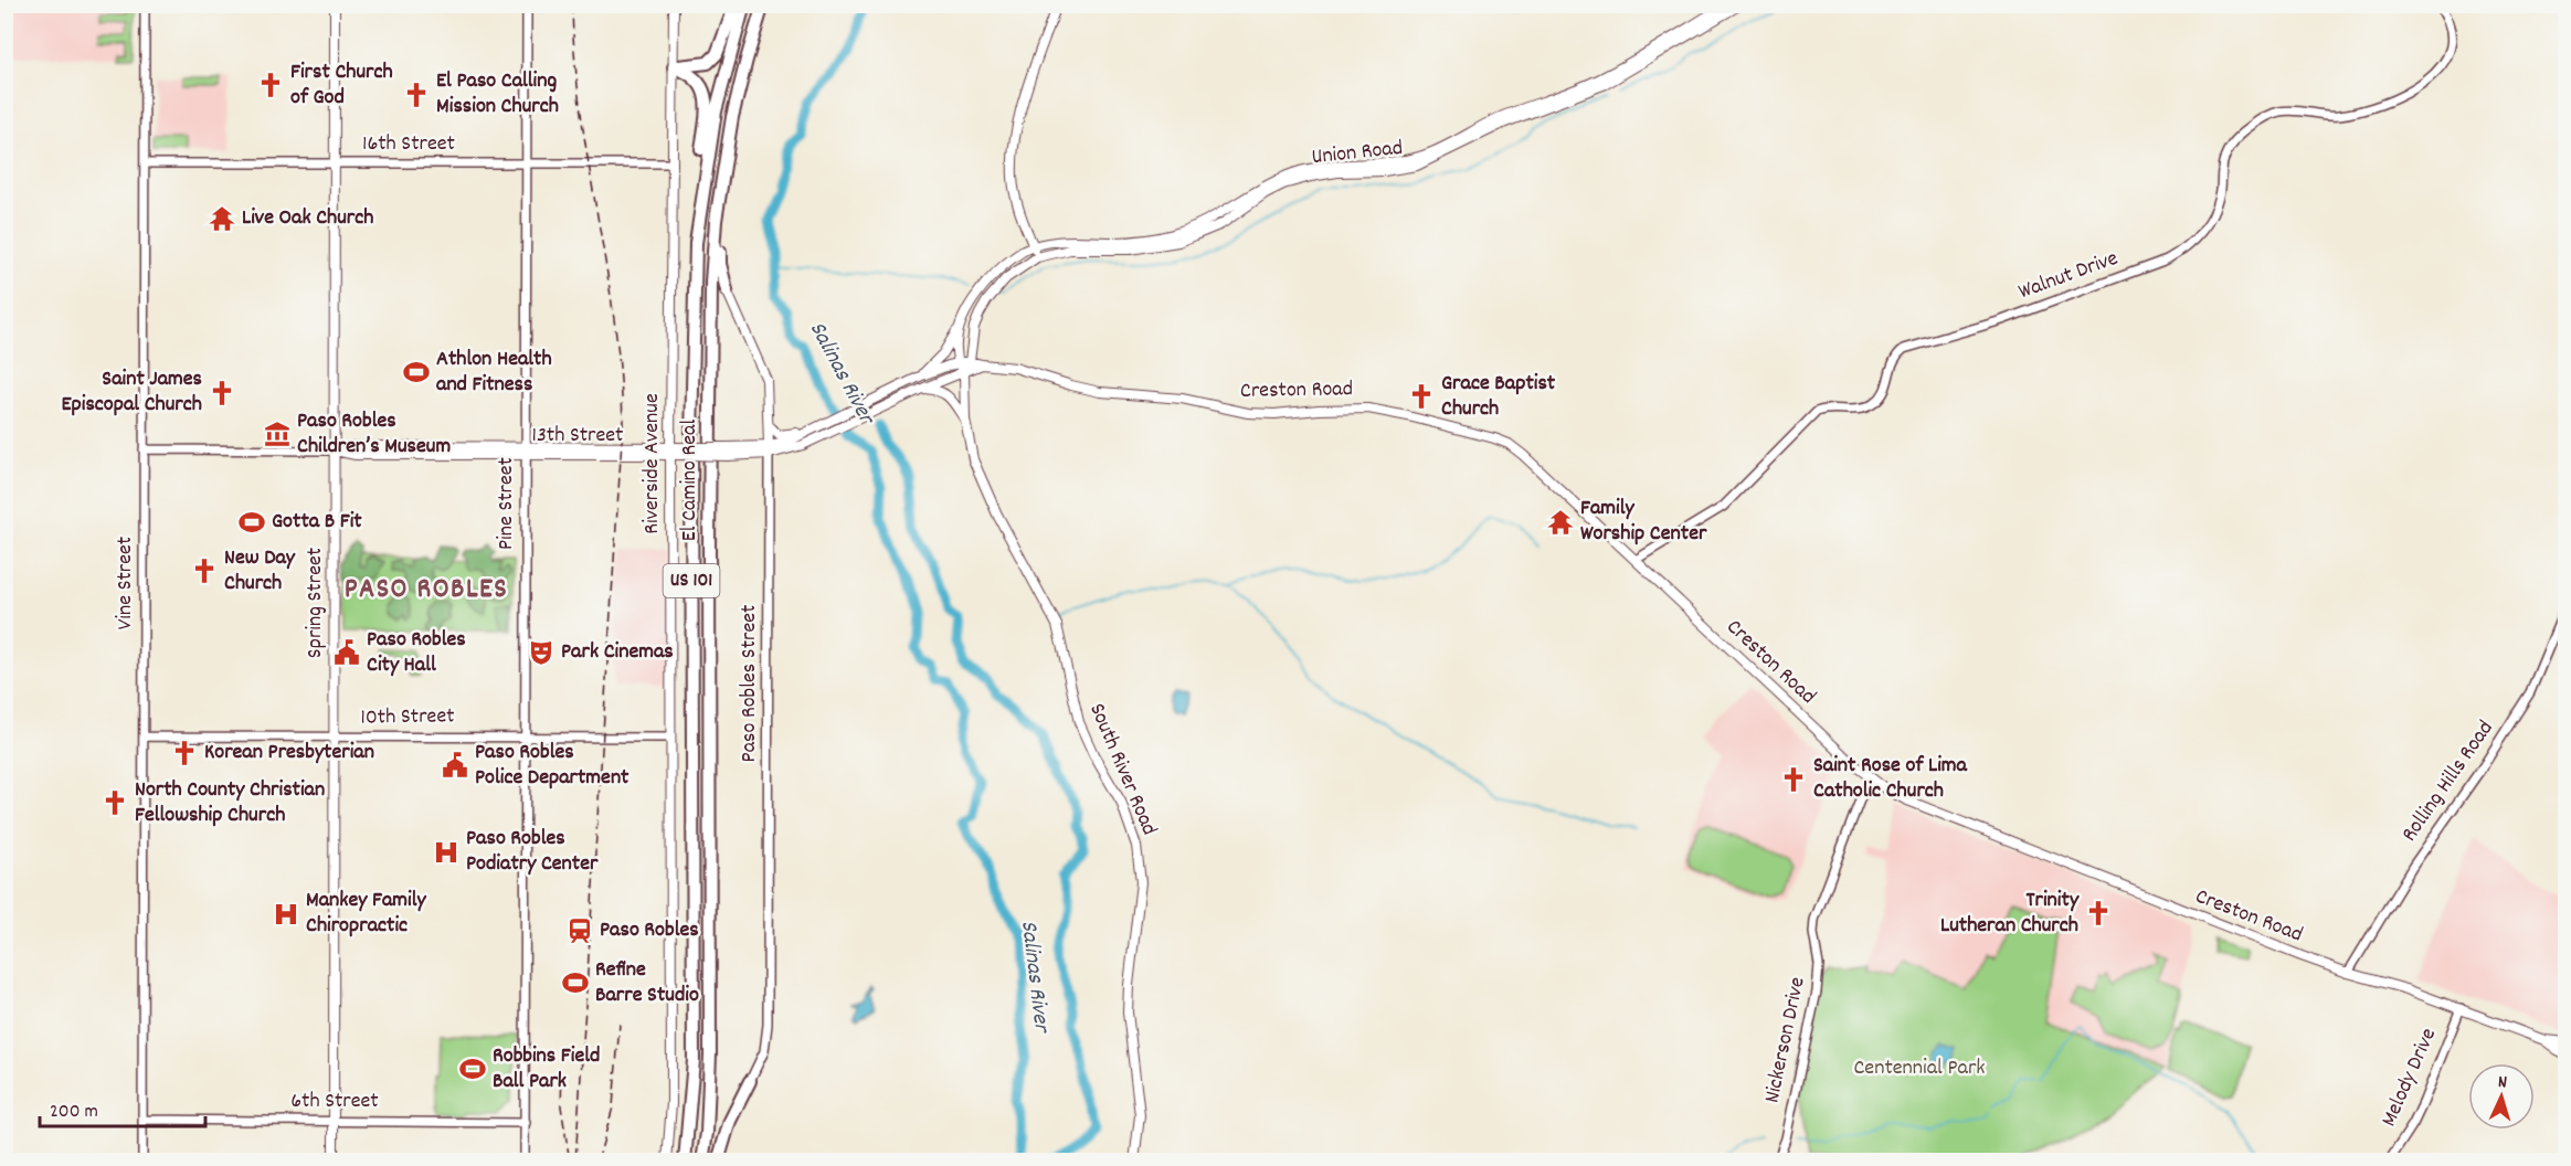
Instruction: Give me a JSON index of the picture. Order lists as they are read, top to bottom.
{
  "streets": {
    "highway": ["El Camino Real", "US 101"],
    "main road": [
      "Union Road",
      "Creston Road",
      "13th Street",
      "Riverside Avenue",
      "Spring Street",
      "Paso Robles Street",
      "South River Road"
    ],
    "street": [
      "16th Street",
      "Walnut Drive",
      "Pine Street",
      "Vine Street",
      "10th Street",
      "Rolling Hills Road",
      "Nickerson Drive",
      "Melody Drive",
      "6th Street"
    ]
  },
  "crossings": [
    ["16th Street", "Riverside Avenue"],
    ["16th Street", "Pine Street"],
    ["16th Street", "Vine Street"],
    ["16th Street", "Spring Street"],
    ["Walnut Drive", "Creston Road"],
    ["Creston Road", "13th Street"],
    ["Creston Road", "Rolling Hills Road"],
    ["Creston Road", "Nickerson Drive"],
    ["Creston Road", "Melody Drive"],
    ["13th Street", "Riverside Avenue"],
    ["13th Street", "Pine Street"],
    ["13th Street", "Vine Street"],
    ["13th Street", "Spring Street"],
    ["13th Street", "Paso Robles Street"],
    ["13th Street", "South River Road"],
    ["Riverside Avenue", "10th Street"],
    ["Pine Street", "10th Street"],
    ["Pine Street", "6th Street"],
    ["Vine Street", "10th Street"],
    ["Vine Street", "6th Street"],
    ["Spring Street", "10th Street"],
    ["Spring Street", "6th Street"]
  ],
  "districts": ["PASO ROBLES"],
  "water": ["Salinas River"],
  "parks": ["Centennial Park"],
  "places": {
    "church": [
      "First Church of God",
      "El Paso Calling Mission Church",
      "Saint James Episcopal Church",
      "Grace Baptist Church",
      "New Day Church",
      "Korean Presbyterian",
      "Saint Rose of Lima Catholic Church",
      "North County Christian Fellowship Church",
      "Trinity Lutheran Church"
    ],
    "temple": ["Live Oak Church", "Family Worship Center"],
    "sports": [
      "Athlon Health and Fitness",
      "Gotta B Fit",
      "Refine Barre Studio",
      "Robbins Field Ball Park"
    ],
    "museum": ["Paso Robles Children’s Museum"],
    "public building": ["Paso Robles City Hall", "Paso Robles Police Department"],
    "theatre": ["Park Cinemas"],
    "hospital": ["Paso Robles Podiatry Center", "Mankey Family Chiropractic"],
    "station": ["Paso Robles"]
  },
  "scale_bar": "200 m",
  "north": "top"
}
